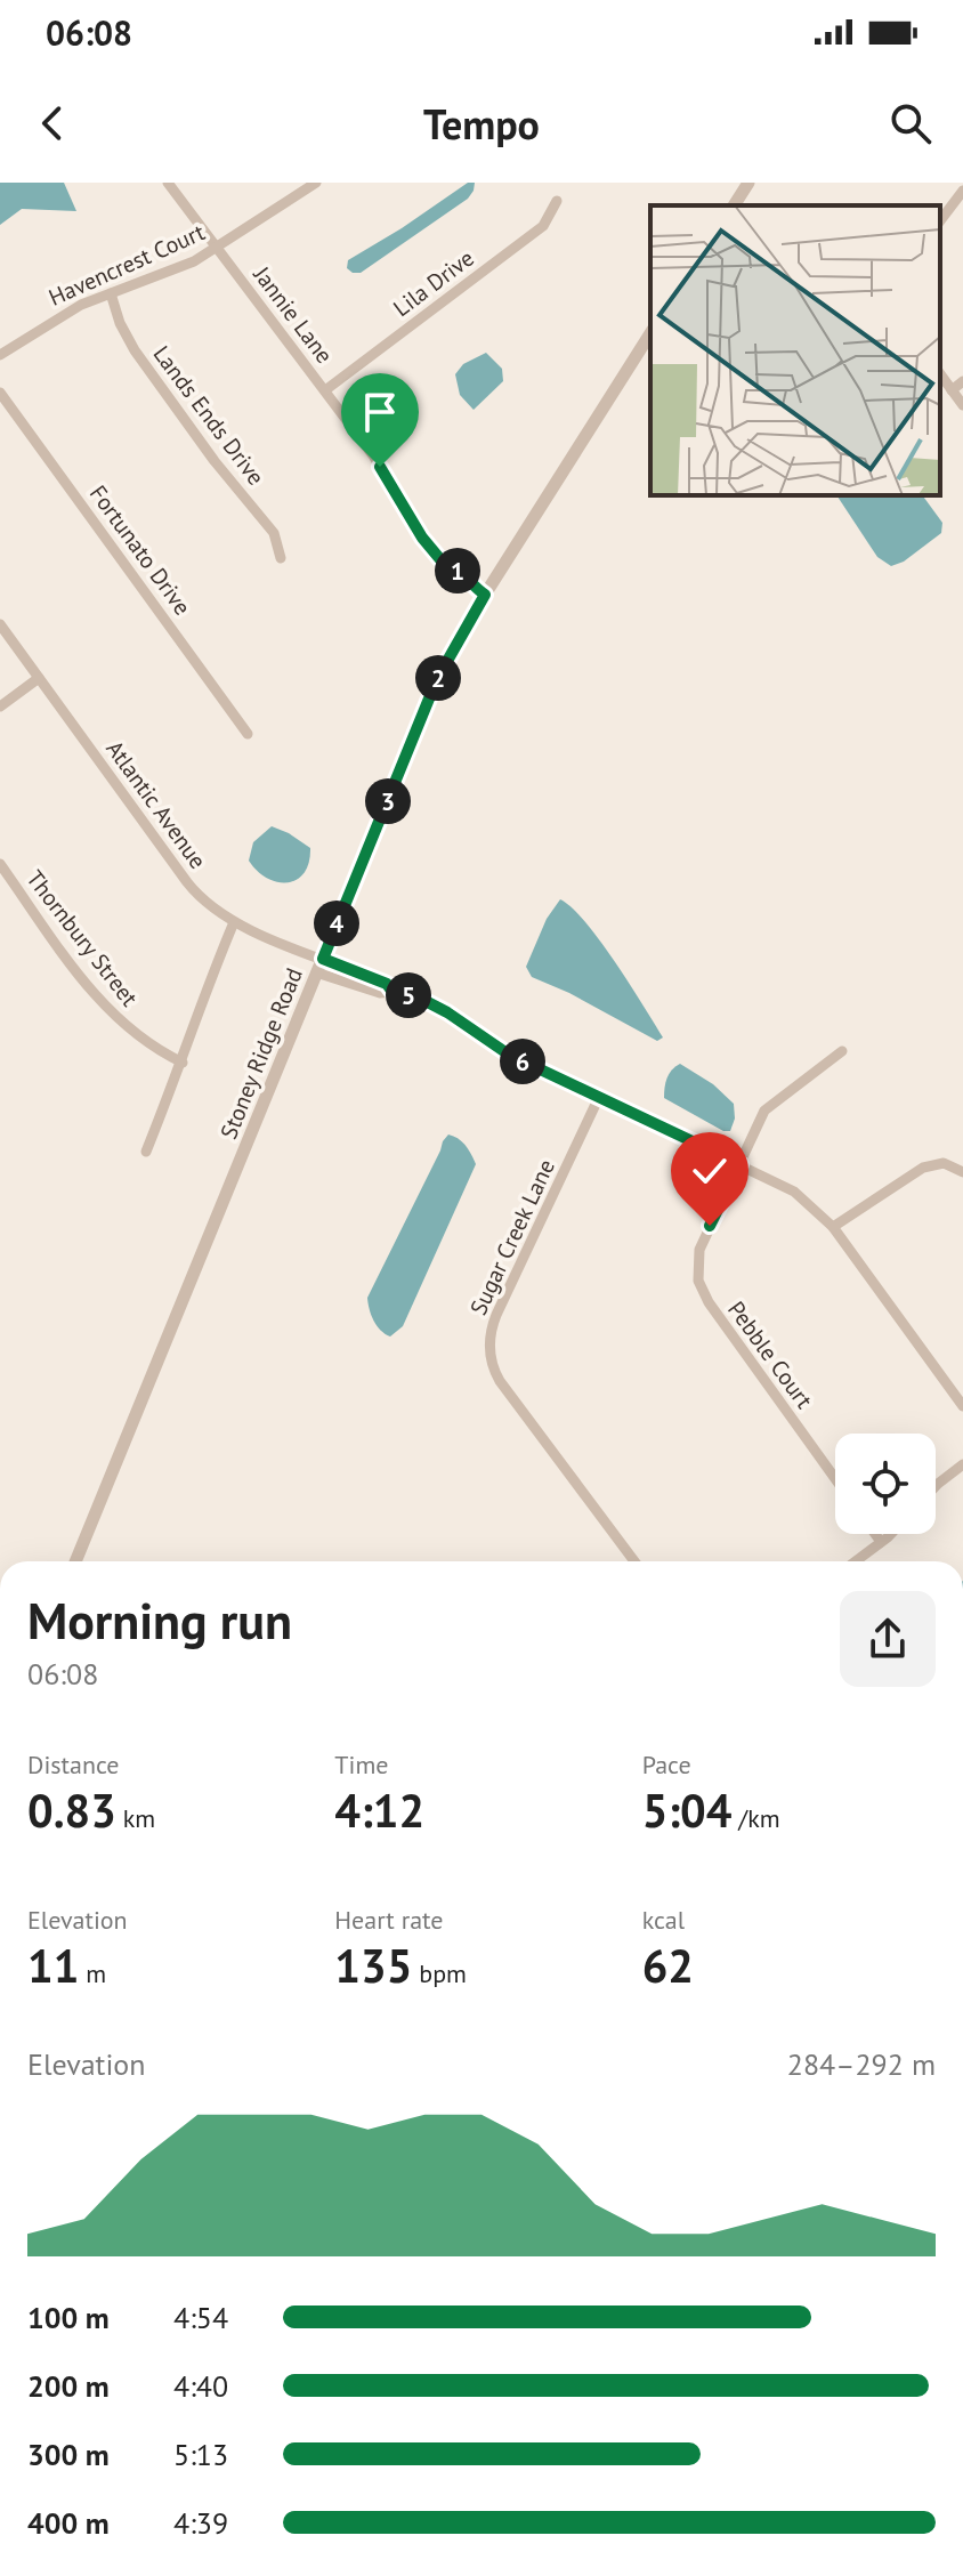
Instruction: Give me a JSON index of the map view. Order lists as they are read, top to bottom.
{
  "streets": {
    "street": [
      "Havencrest Court",
      "Lila Drive",
      "Jannie Lane",
      "Lands Ends Drive",
      "Fortunato Drive",
      "Atlantic Avenue",
      "Thornbury Street",
      "Stoney Ridge Road",
      "Sugar Creek Lane",
      "Pebble Court"
    ]
  },
  "crossings": [
    ["Havencrest Court", "Jannie Lane"],
    ["Havencrest Court", "Lands Ends Drive"],
    ["Lila Drive", "Jannie Lane"],
    ["Jannie Lane", "Stoney Ridge Road"],
    ["Atlantic Avenue", "Stoney Ridge Road"]
  ],
  "page": {
    "status": "06:08",
    "header": "Tempo",
    "pins": [
      "1",
      "2",
      "3",
      "4",
      "5",
      "6"
    ],
    "heading": ["Morning run", "06:08"],
    "stats": [
      ["Distance", "0.83 km"],
      ["Time", "4:12"],
      ["Pace", "5:04 /km"],
      ["Elevation", "11 m"],
      ["Heart rate", "135 bpm"],
      ["kcal", "62"]
    ],
    "chart": ["Elevation", "284–292 m"],
    "list": [
      {
        "name": "100 m",
        "note": "4:54"
      },
      {
        "name": "200 m",
        "note": "4:40"
      },
      {
        "name": "300 m",
        "note": "5:13"
      },
      {
        "name": "400 m",
        "note": "4:39"
      }
    ]
  }
}
